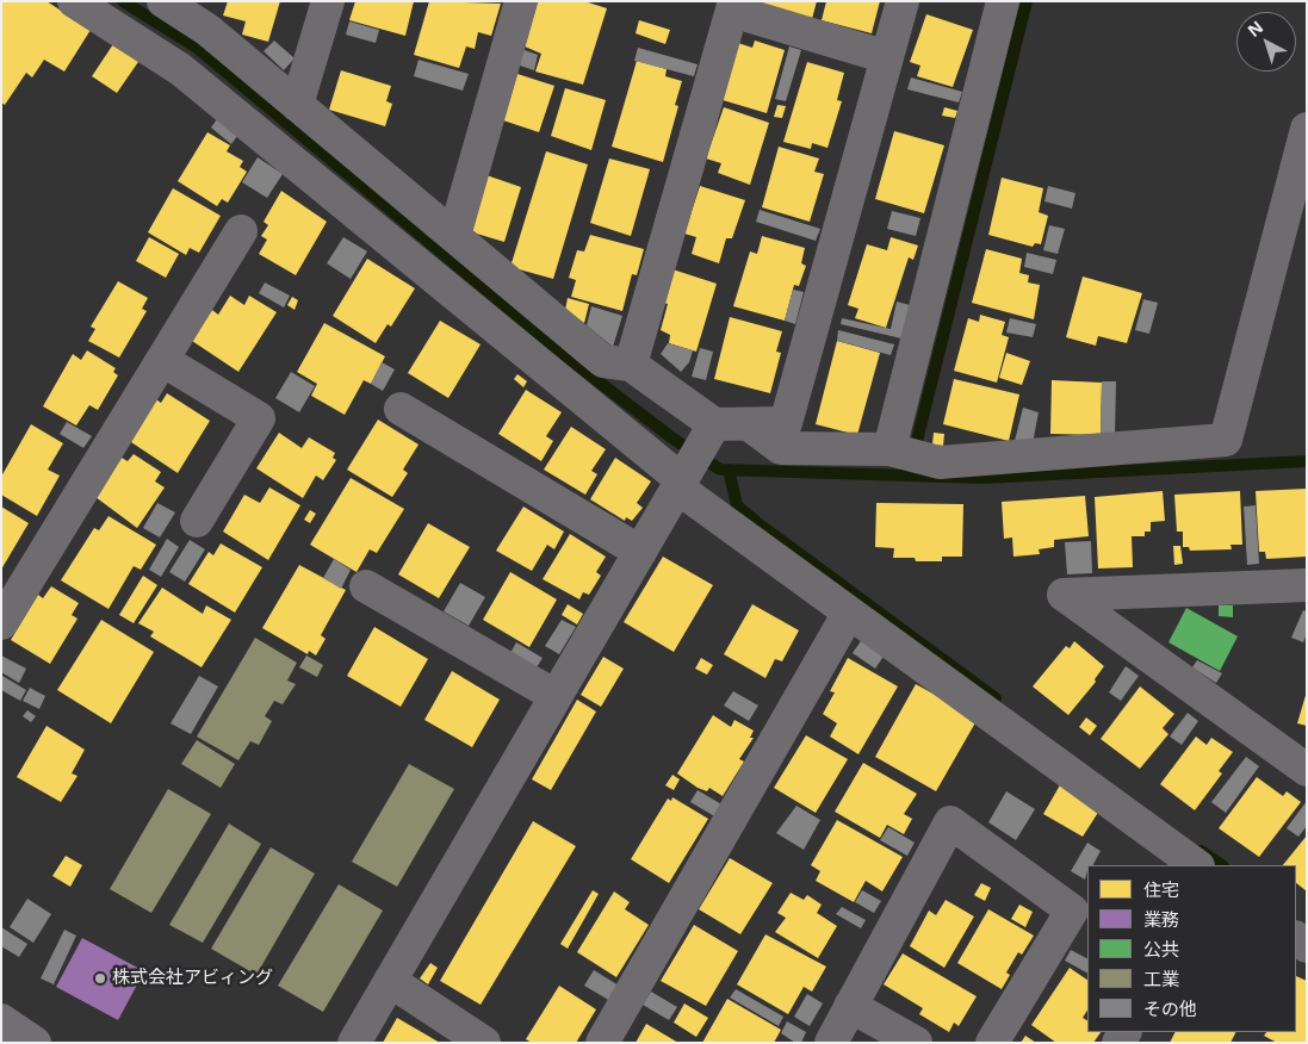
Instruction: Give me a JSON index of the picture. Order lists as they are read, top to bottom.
{
  "places": ["株式会社アビィング"],
  "legend": [
    "住宅",
    "業務",
    "公共",
    "工業",
    "その他"
  ],
  "north": "top left"
}
